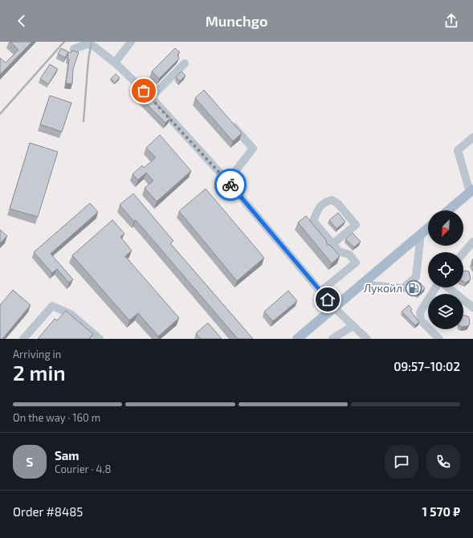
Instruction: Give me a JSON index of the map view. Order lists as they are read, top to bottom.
{
  "places": {
    "fuel station": ["Лукойл"]
  },
  "north": "bottom left",
  "page": {
    "header": "Munchgo",
    "heading": ["2 min", "Arriving in", "09:57–10:02"],
    "panel": [
      "Sam",
      "Courier · 4.8",
      "Order #8485",
      "1 570 ₽"
    ],
    "bar": "On the way · 160 m",
    "round": "S"
  }
}
